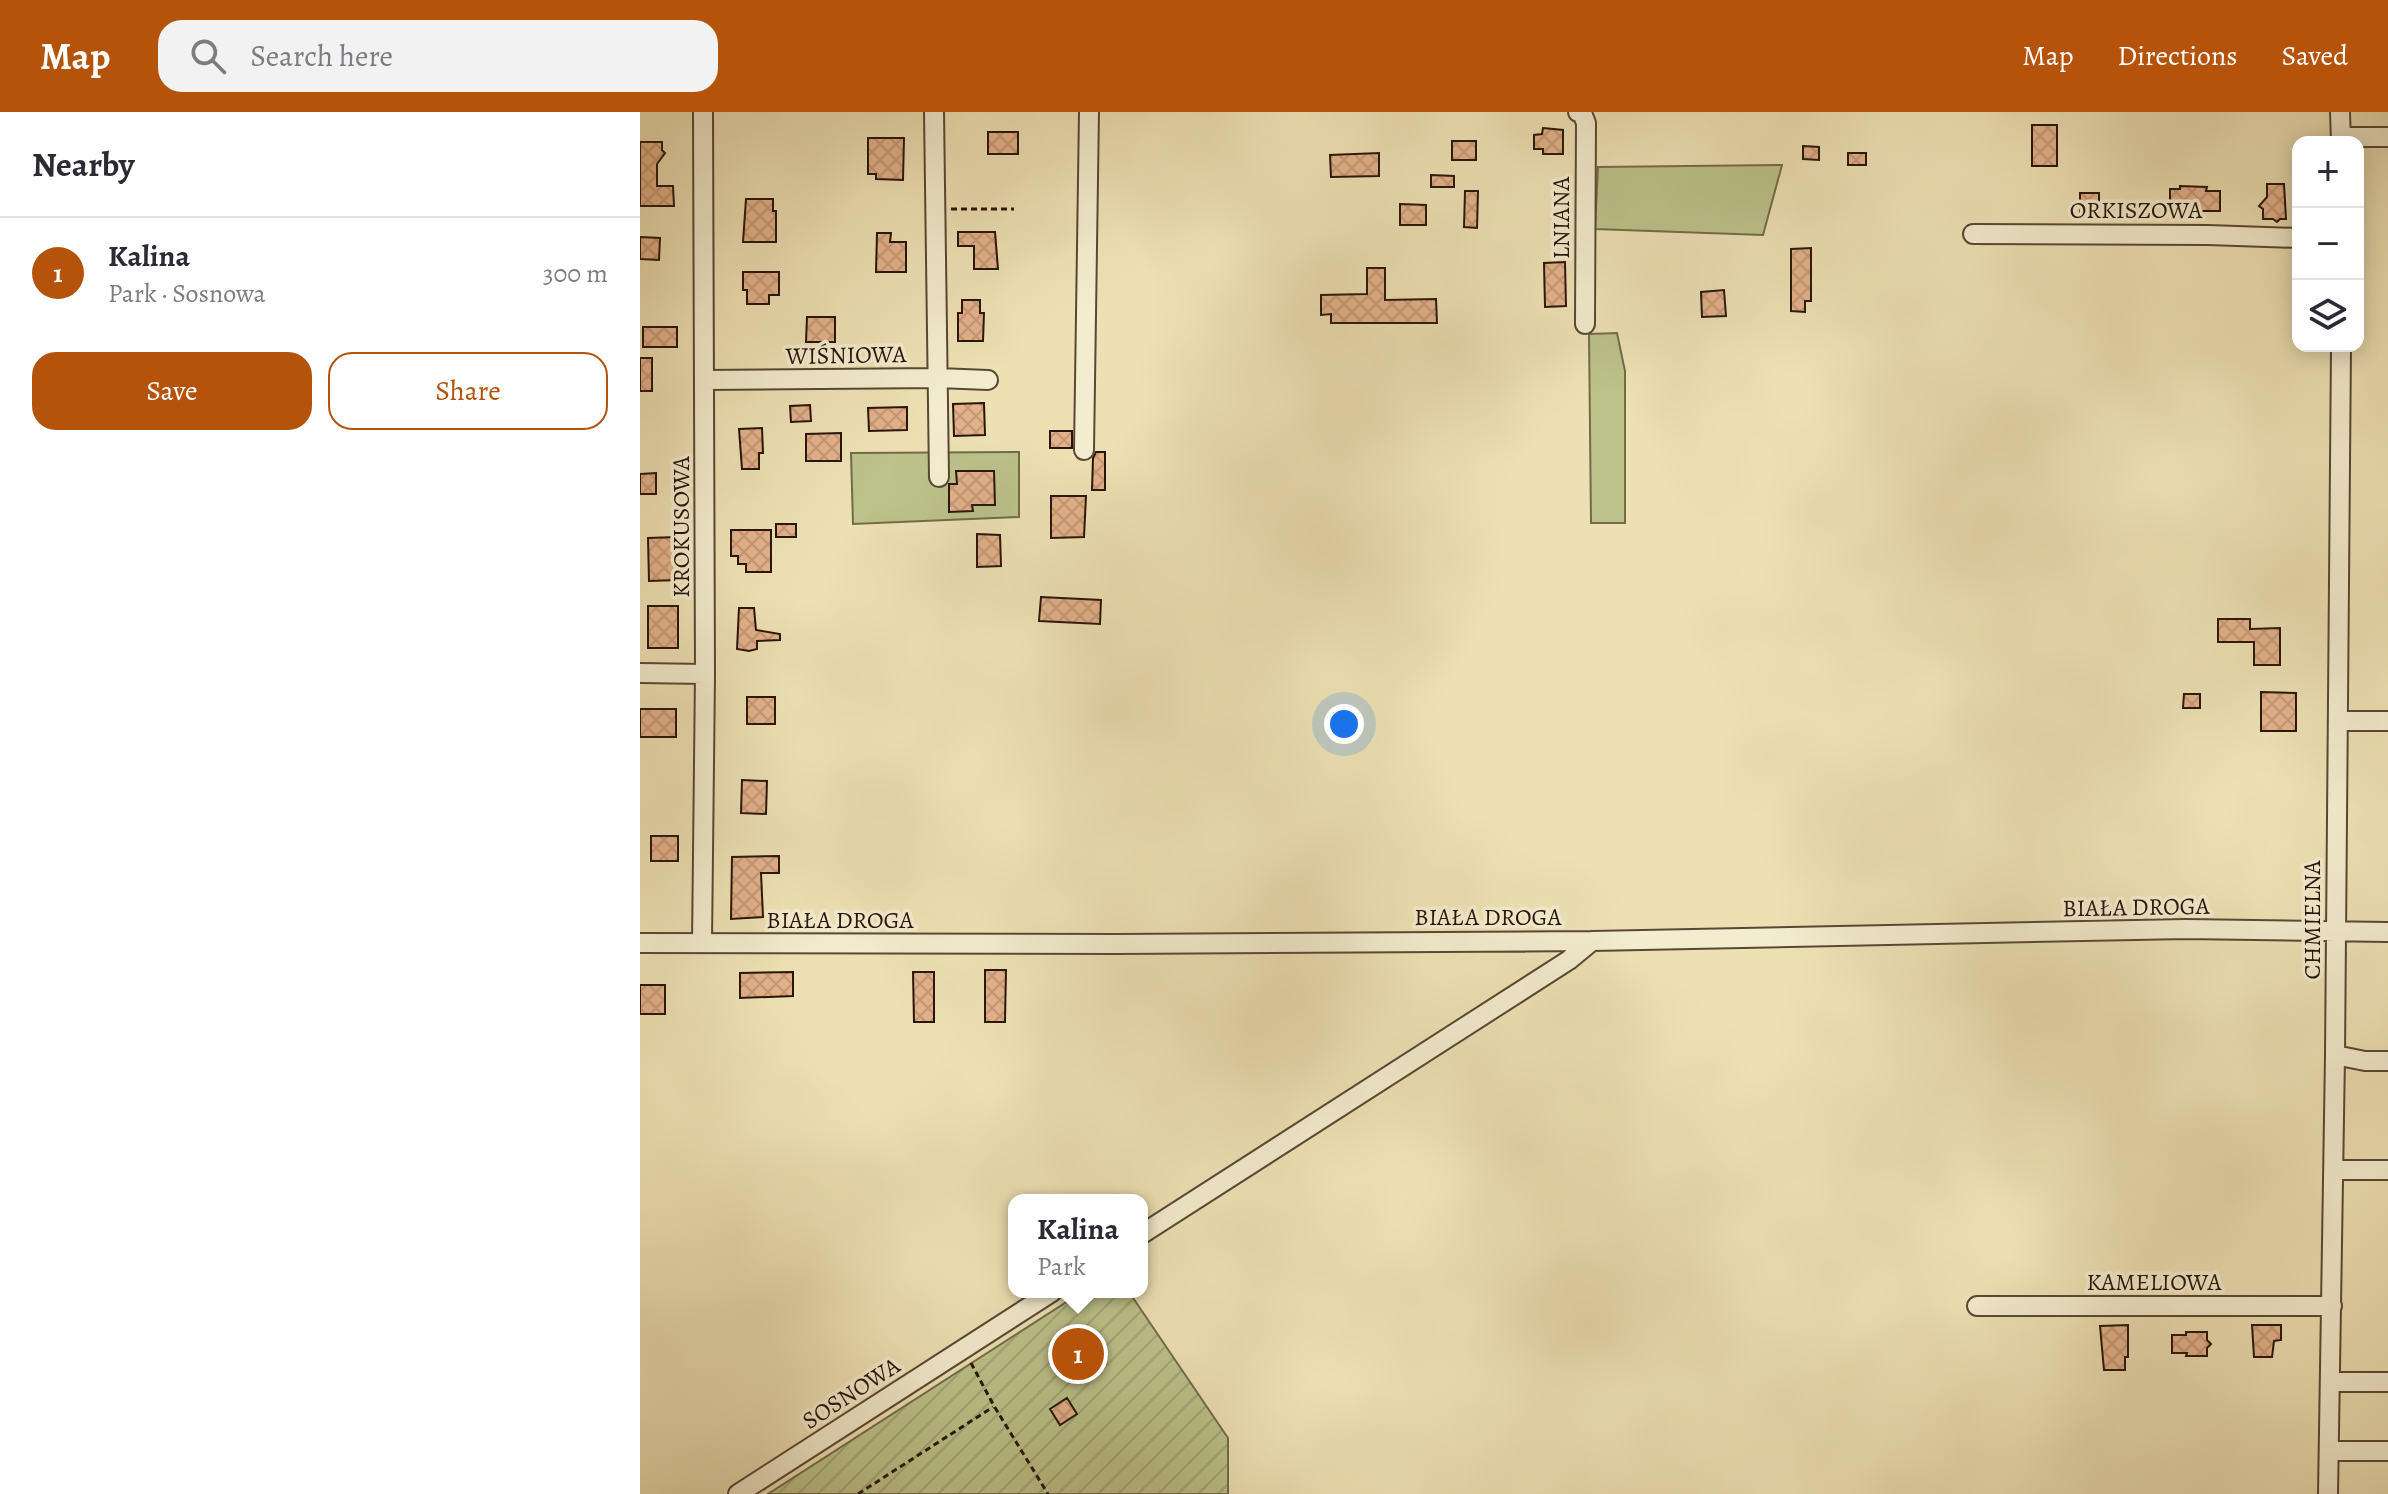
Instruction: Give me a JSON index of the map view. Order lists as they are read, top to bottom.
{
  "streets": {
    "street": [
      "ORKISZOWA",
      "LNIANA",
      "WIŚNIOWA",
      "KROKUSOWA",
      "BIAŁA DROGA",
      "CHMIELNA",
      "KAMELIOWA",
      "SOSNOWA"
    ]
  },
  "crossings": [
    ["WIŚNIOWA", "KROKUSOWA"],
    ["KROKUSOWA", "BIAŁA DROGA"],
    ["BIAŁA DROGA", "CHMIELNA"],
    ["CHMIELNA", "KAMELIOWA"]
  ],
  "page": {
    "header": "Map",
    "search": "Search here",
    "nav": ["Map", "Directions", "Saved"],
    "heading": "Nearby",
    "map_buttons": ["+", "−"],
    "list": [
      {
        "mark": "1",
        "name": "Kalina",
        "note": "Park · Sosnowa",
        "value": "300 m"
      }
    ],
    "buttons": ["Save", "Share"],
    "popup": ["Kalina", "Park"],
    "pins": "1"
  }
}
